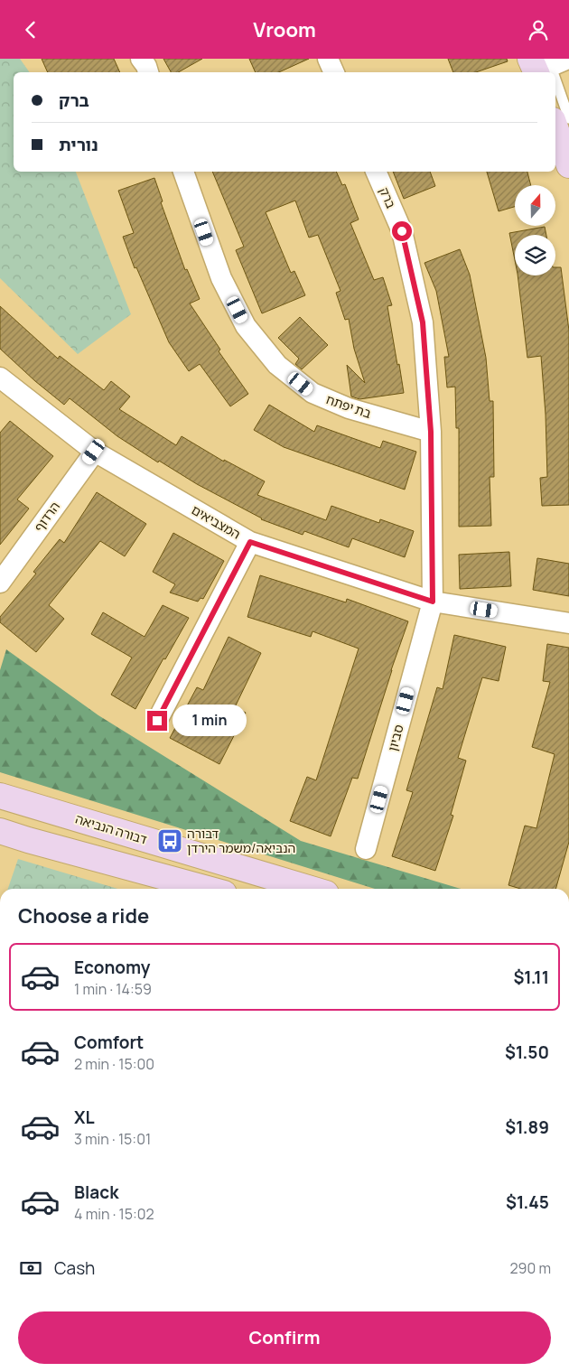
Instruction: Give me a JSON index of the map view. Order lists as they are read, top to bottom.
{
  "streets": {
    "street": [
      "ברק",
      "בת יפתח",
      "הרדוף",
      "המצביאים",
      "סביון",
      "דבורה הנביאה"
    ]
  },
  "crossings": [
    ["ברק", "בת יפתח"],
    ["ברק", "המצביאים"],
    ["ברק", "סביון"],
    ["הרדוף", "המצביאים"],
    ["המצביאים", "סביון"]
  ],
  "places": {
    "bus stop": ["דבורה הנביאה/משמר הירדן"]
  },
  "north": "top",
  "page": {
    "header": "Vroom",
    "banner": ["ברק", "נורית"],
    "bubble": "1 min",
    "heading": "Choose a ride",
    "list": [
      {
        "name": "Economy",
        "note": "1 min · 14:59",
        "value": "$1.11"
      },
      {
        "name": "Comfort",
        "note": "2 min · 15:00",
        "value": "$1.50"
      },
      {
        "name": "XL",
        "note": "3 min · 15:01",
        "value": "$1.89"
      },
      {
        "name": "Black",
        "note": "4 min · 15:02",
        "value": "$1.45"
      }
    ],
    "pay": ["Cash", "290 m"],
    "buttons": "Confirm"
  }
}
